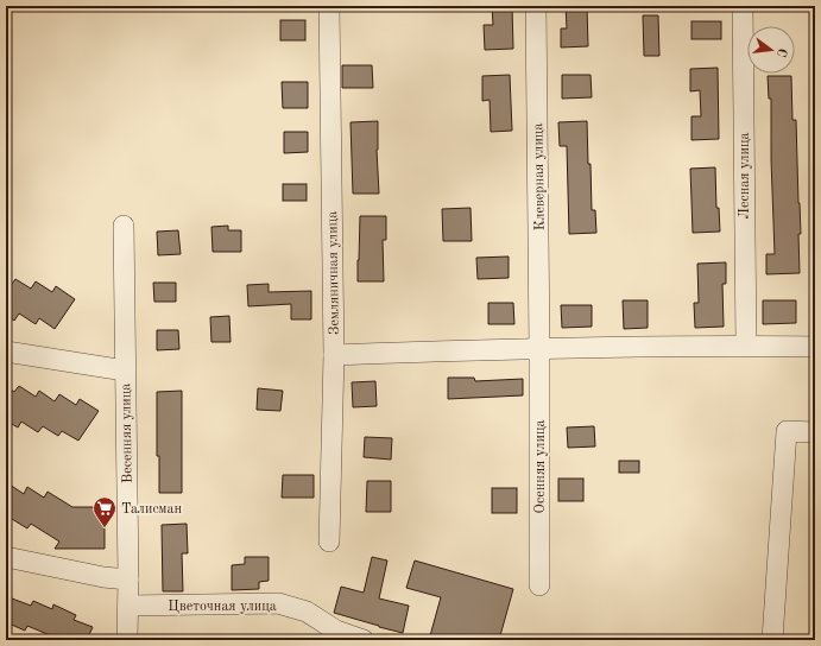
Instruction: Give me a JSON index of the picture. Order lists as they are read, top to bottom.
{
  "streets": {
    "street": [
      "Лесная улица",
      "Клеверная улица",
      "Земляничная улица",
      "Весенняя улица",
      "Осенняя улица",
      "Цветочная улица"
    ]
  },
  "crossings": [
    ["Клеверная улица", "Осенняя улица"],
    ["Весенняя улица", "Цветочная улица"]
  ],
  "places": {
    "supermarket": ["Талисман"]
  },
  "north": "right"
}
